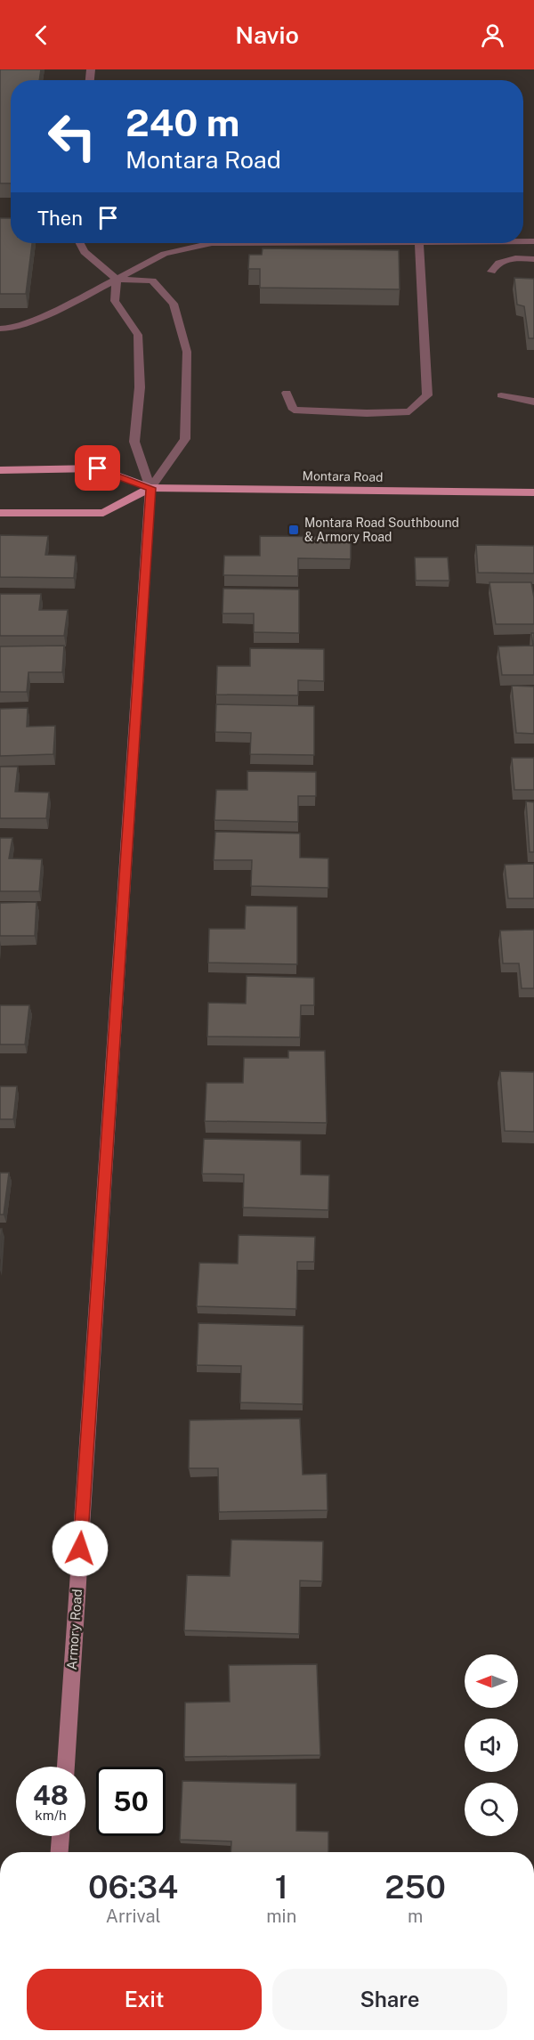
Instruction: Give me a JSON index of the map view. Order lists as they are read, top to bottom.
{
  "streets": {
    "main road": ["Montara Road", "Armory Road"]
  },
  "crossings": [
    ["Montara Road", "Armory Road"]
  ],
  "places": {
    "transit": ["Montara Road Southbound & Armory Road"]
  },
  "north": "left",
  "page": {
    "header": "Navio",
    "turn": ["240 m", "Montara Road"],
    "then": "Then",
    "speed": "48 km/h",
    "limit": "50",
    "eta": [
      "06:34",
      "Arrival",
      "1",
      "min",
      "250",
      "m"
    ],
    "buttons": ["Exit", "Share"]
  }
}
